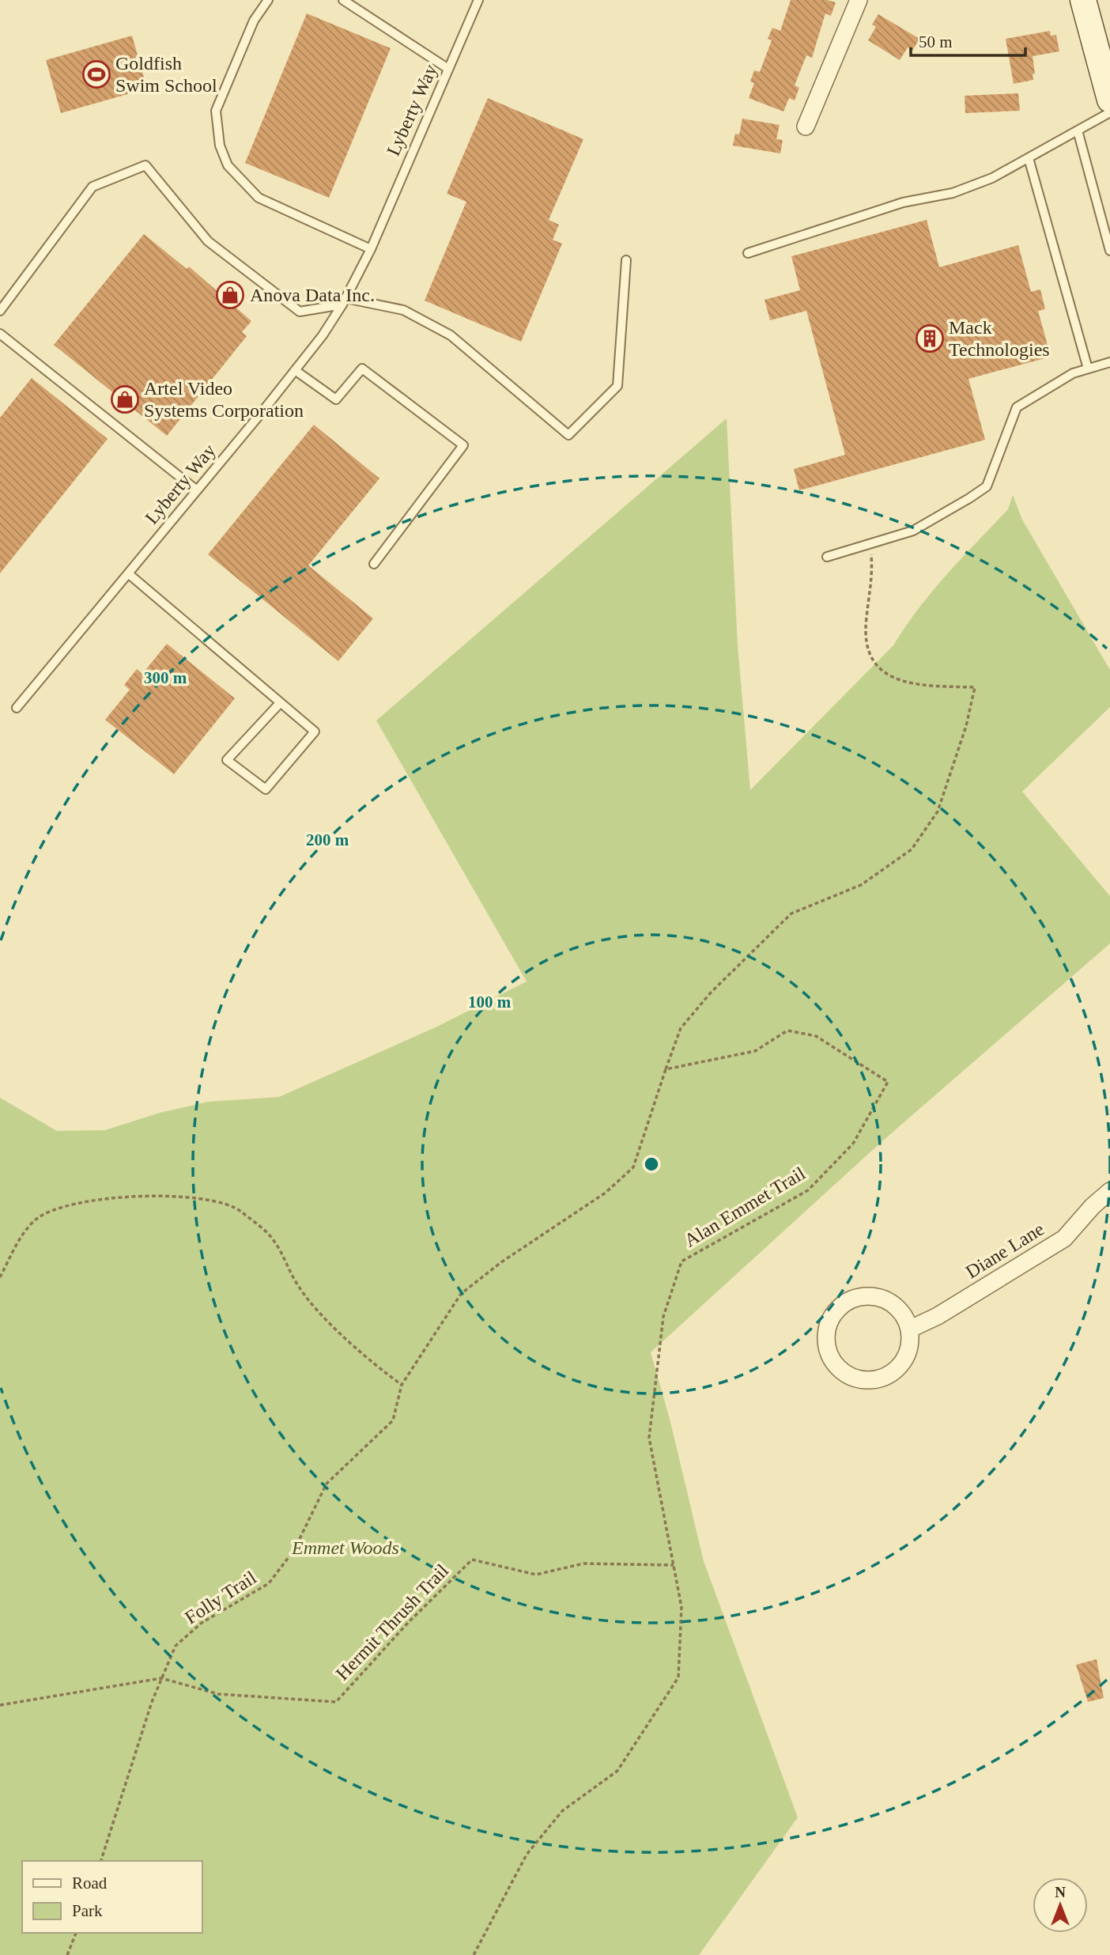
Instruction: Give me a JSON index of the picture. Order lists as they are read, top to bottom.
{
  "streets": {
    "street": ["Diane Lane"],
    "lane": ["Lyberty Way"],
    "path": ["Alan Emmet Trail", "Folly Trail", "Hermit Thrush Trail"]
  },
  "crossings": [
    ["Alan Emmet Trail", "Hermit Thrush Trail"],
    ["Folly Trail", "Hermit Thrush Trail"]
  ],
  "parks": ["Emmet Woods"],
  "places": {
    "sports": ["Goldfish Swim School"],
    "shop": ["Anova Data Inc.", "Artel Video Systems Corporation"],
    "building": ["Mack Technologies"]
  },
  "legend": ["Road", "Park"],
  "scale_bar": "50 m",
  "north": "top",
  "rings": ["300 m", "200 m", "100 m"]
}
